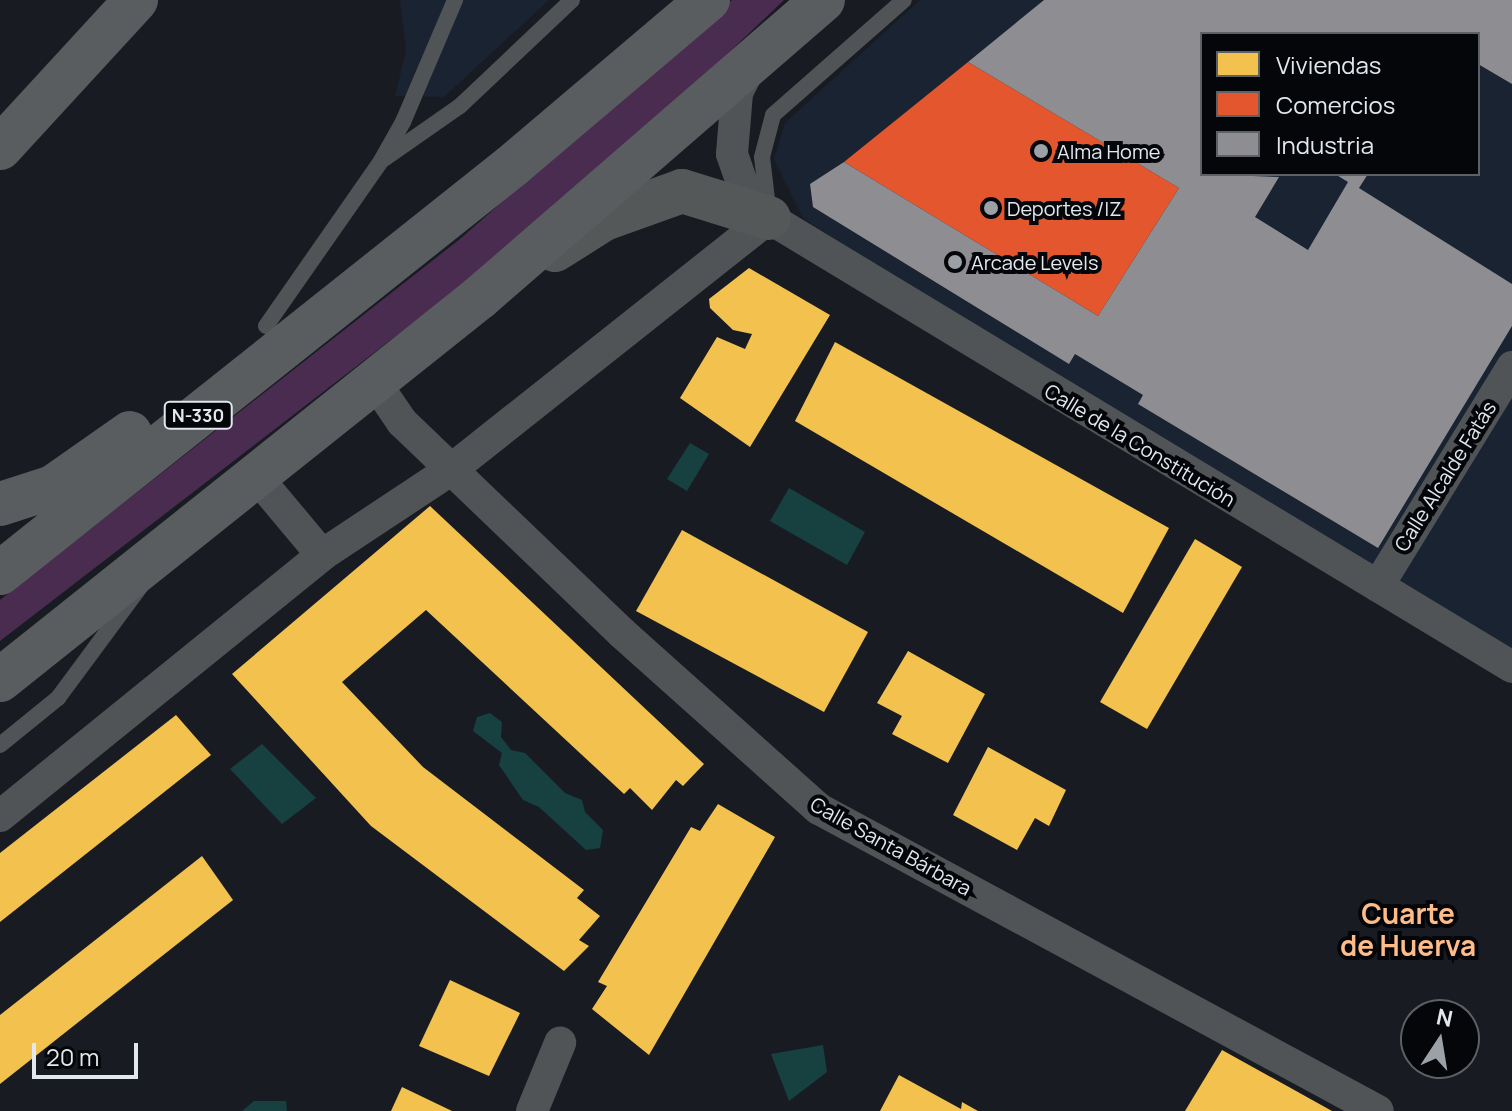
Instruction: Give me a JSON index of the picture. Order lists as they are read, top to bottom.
{
  "streets": {
    "highway": ["N-330"],
    "street": ["Calle de la Constitución", "Calle Alcalde Fatás", "Calle Santa Bárbara"]
  },
  "crossings": [
    ["Calle de la Constitución", "Calle Alcalde Fatás"]
  ],
  "districts": ["Cuarte de Huerva"],
  "places": ["Alma Home", "Deportes /|Z", "Arcade Levels"],
  "legend": ["Viviendas", "Comercios", "Industria"],
  "scale_bar": "20 m",
  "north": "top"
}
